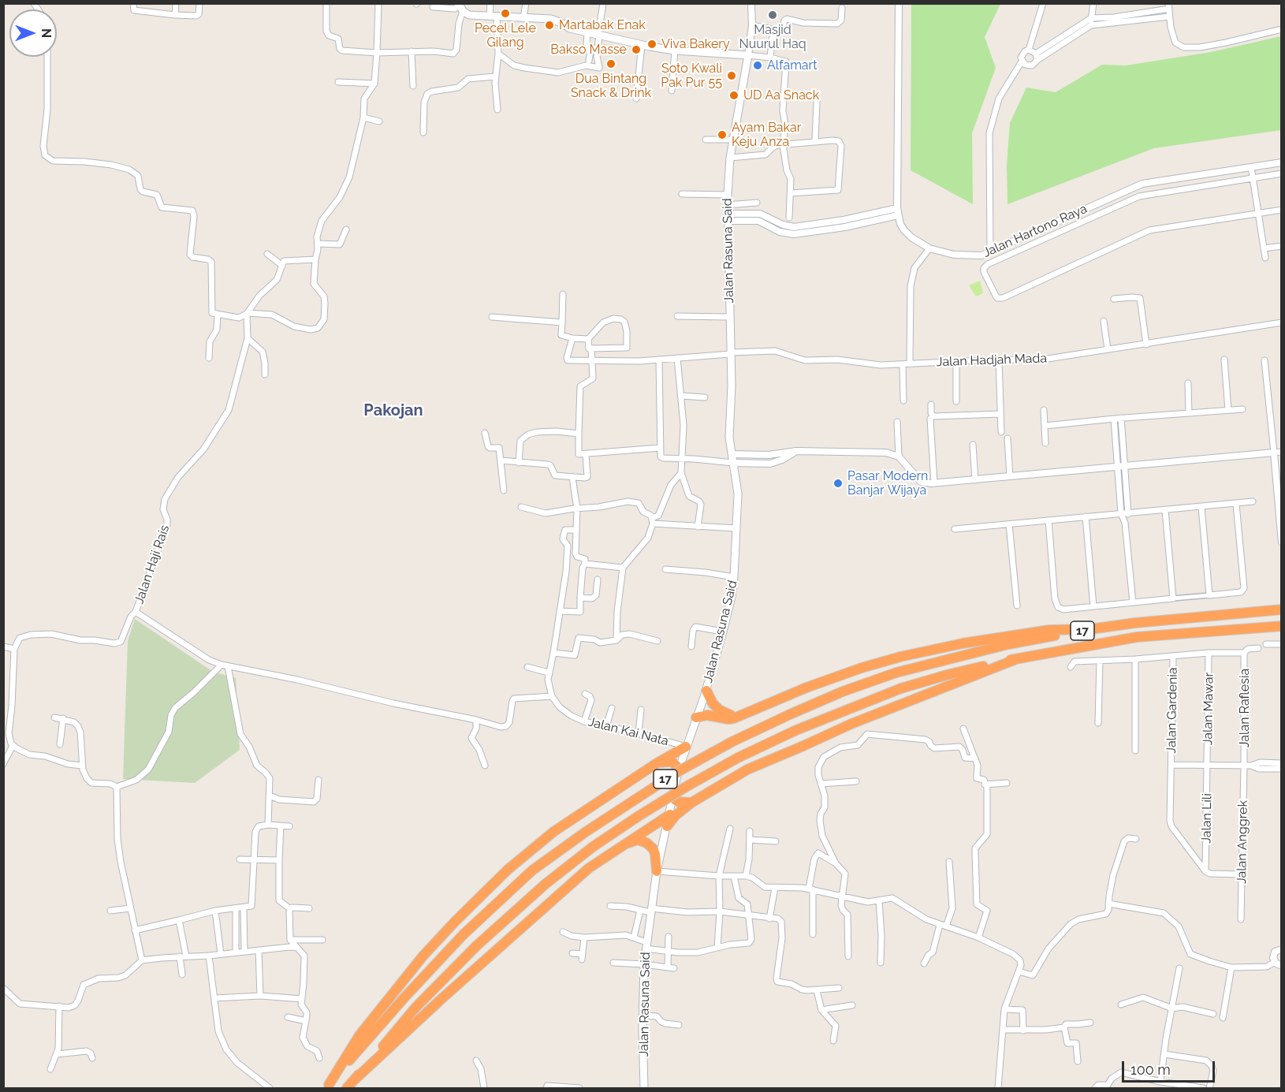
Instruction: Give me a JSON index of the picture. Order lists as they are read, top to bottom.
{
  "streets": {
    "highway": ["17"],
    "main road": ["Jalan Rasuna Said"],
    "street": [
      "Jalan Hartono Raya",
      "Jalan Hadjah Mada",
      "Jalan Haji Rais",
      "Jalan Raflesia",
      "Jalan Mawar",
      "Jalan Gardenia",
      "Jalan Kai Nata",
      "Jalan Lili",
      "Jalan Anggrek"
    ]
  },
  "crossings": [
    ["Jalan Rasuna Said", "Jalan Hadjah Mada"],
    ["Jalan Rasuna Said", "Jalan Kai Nata"],
    ["Jalan Raflesia", "Jalan Anggrek"],
    ["Jalan Mawar", "Jalan Lili"],
    ["Jalan Gardenia", "Jalan Lili"]
  ],
  "districts": ["Pakojan"],
  "places": [
    "Pecel Lele Gilang",
    "Masjid Nuurul Haq",
    "Martabak Enak",
    "Viva Bakery",
    "Bakso Masse",
    "Dua Bintang Snack & Drink",
    "Alfamart",
    "Soto Kwali Pak Pur 55",
    "UD Aa Snack",
    "Ayam Bakar Keju Anza",
    "Pasar Modern Banjar Wijaya"
  ],
  "scale_bar": "100 m",
  "north": "right"
}
